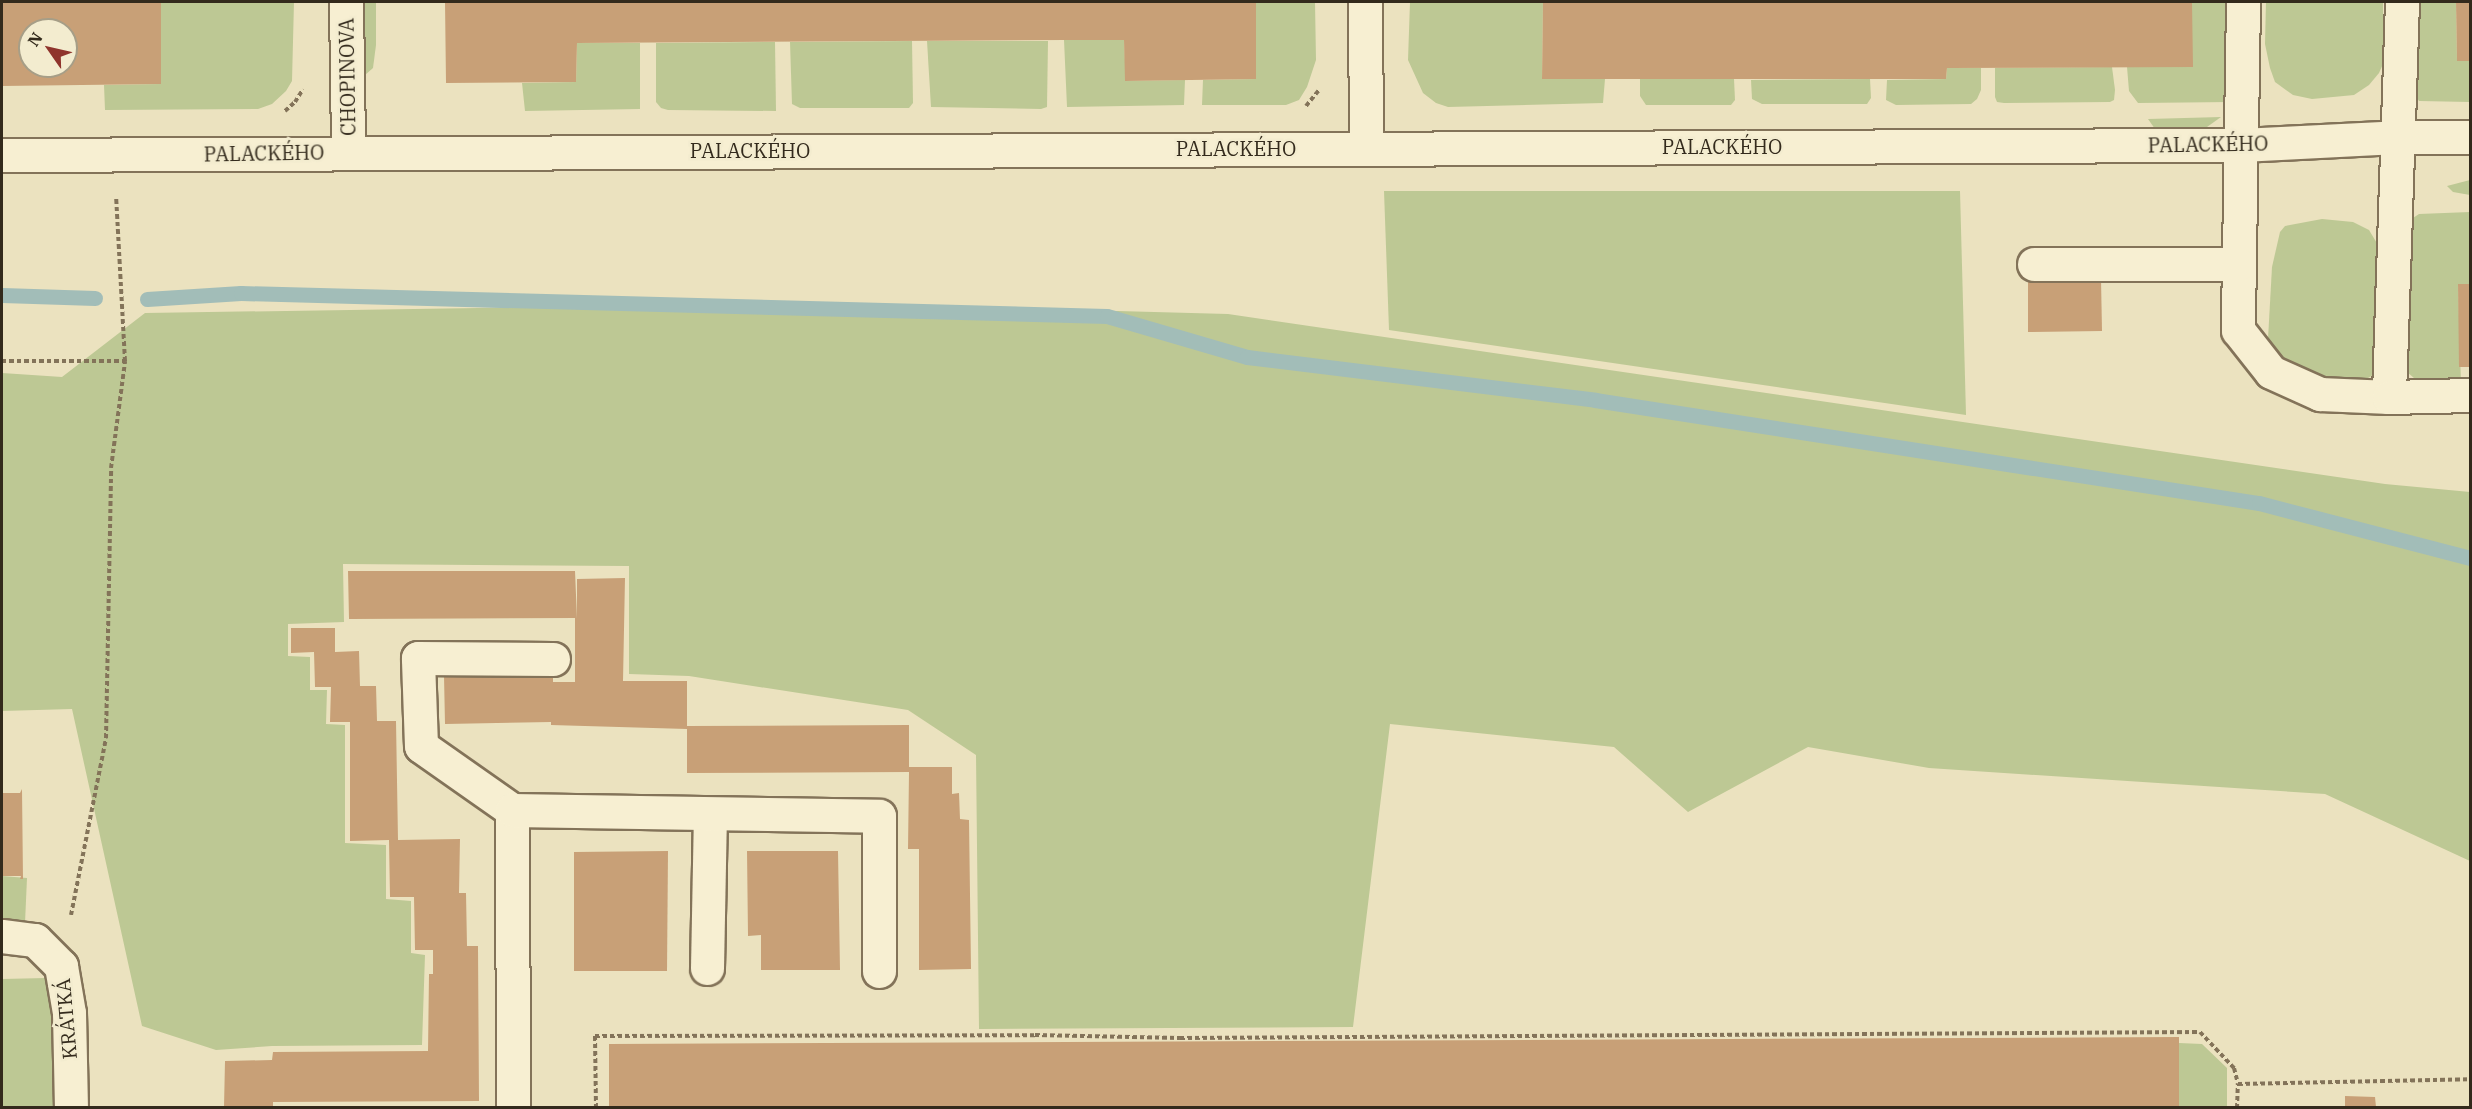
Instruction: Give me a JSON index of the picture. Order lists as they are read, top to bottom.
{
  "streets": {
    "street": ["CHOPINOVA", "PALACKÉHO", "KRÁTKÁ"]
  },
  "crossings": [
    ["CHOPINOVA", "PALACKÉHO"]
  ],
  "north": "top left"
}
